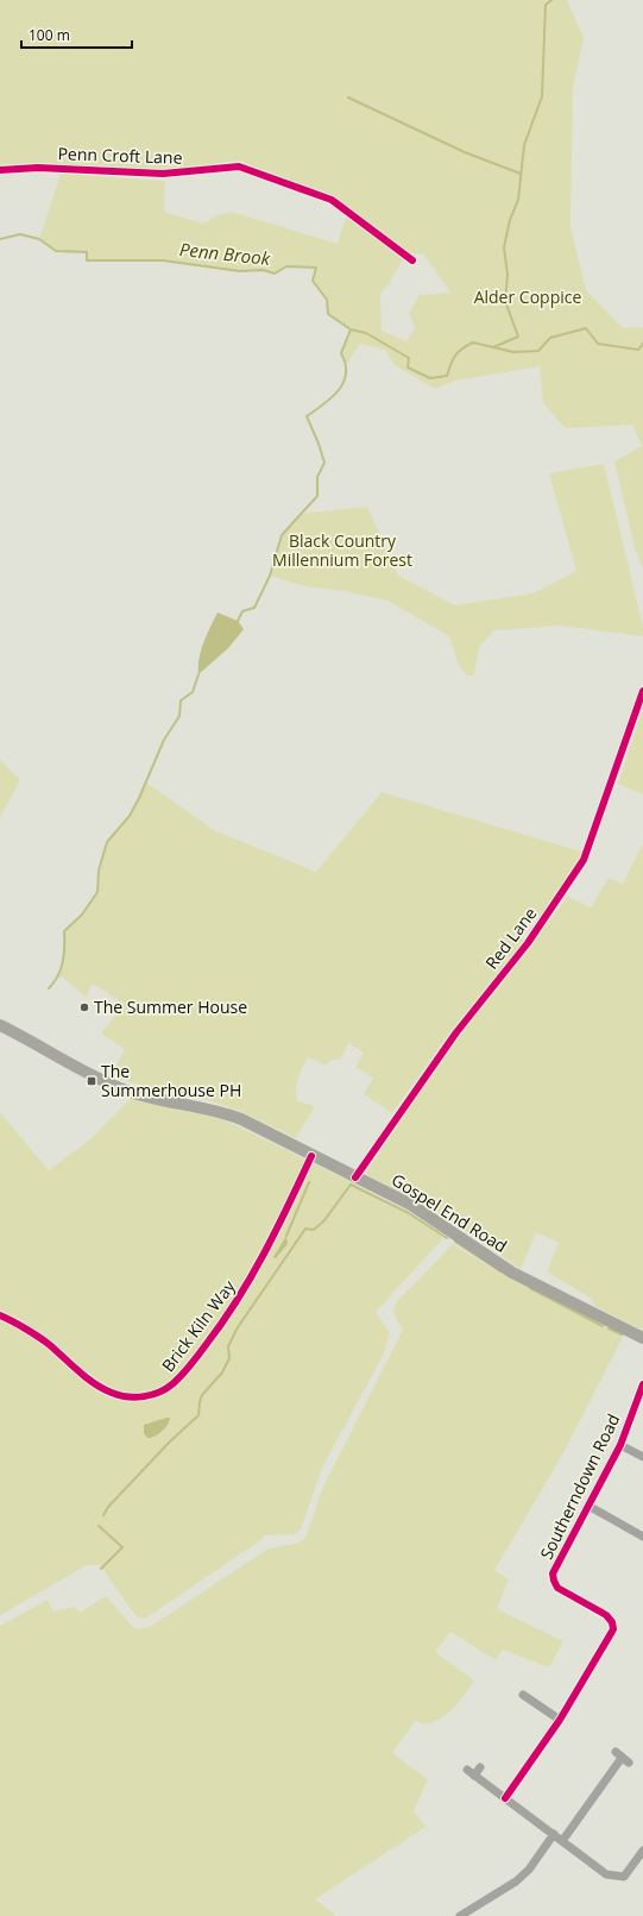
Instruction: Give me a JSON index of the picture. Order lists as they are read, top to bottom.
{
  "streets": {
    "main road": ["Gospel End Road"],
    "street": [
      "Penn Croft Lane",
      "Red Lane",
      "Brick Kiln Way",
      "Southerndown Road"
    ]
  },
  "crossings": [
    ["Red Lane", "Gospel End Road"],
    ["Gospel End Road", "Brick Kiln Way"]
  ],
  "water": ["Penn Brook"],
  "parks": ["Alder Coppice", "Black Country Millennium Forest"],
  "places": {
    "other": ["The Summer House"],
    "transit": ["The Summerhouse PH"]
  },
  "scale_bar": "100 m"
}
